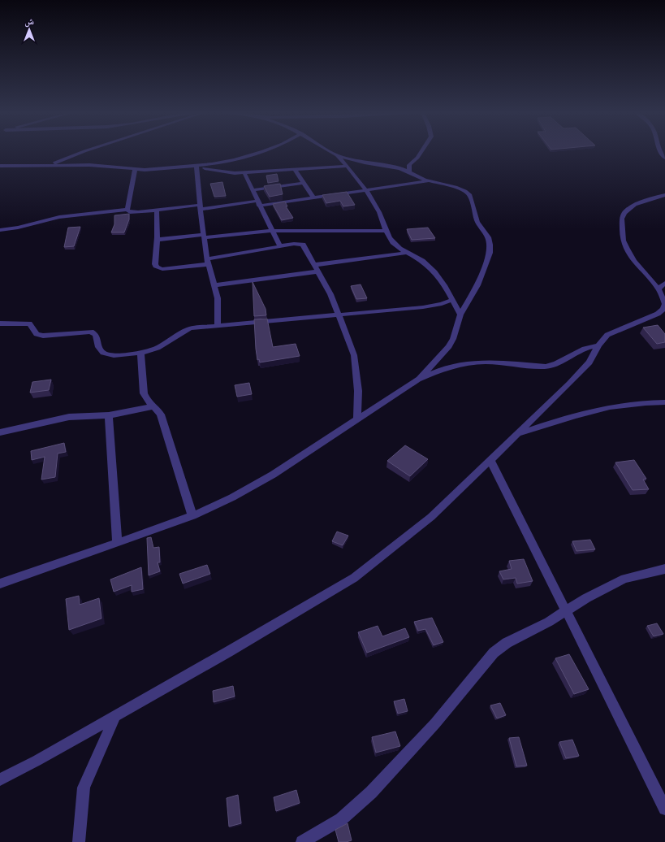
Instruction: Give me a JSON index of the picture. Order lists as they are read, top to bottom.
{
  "north": "top"
}
